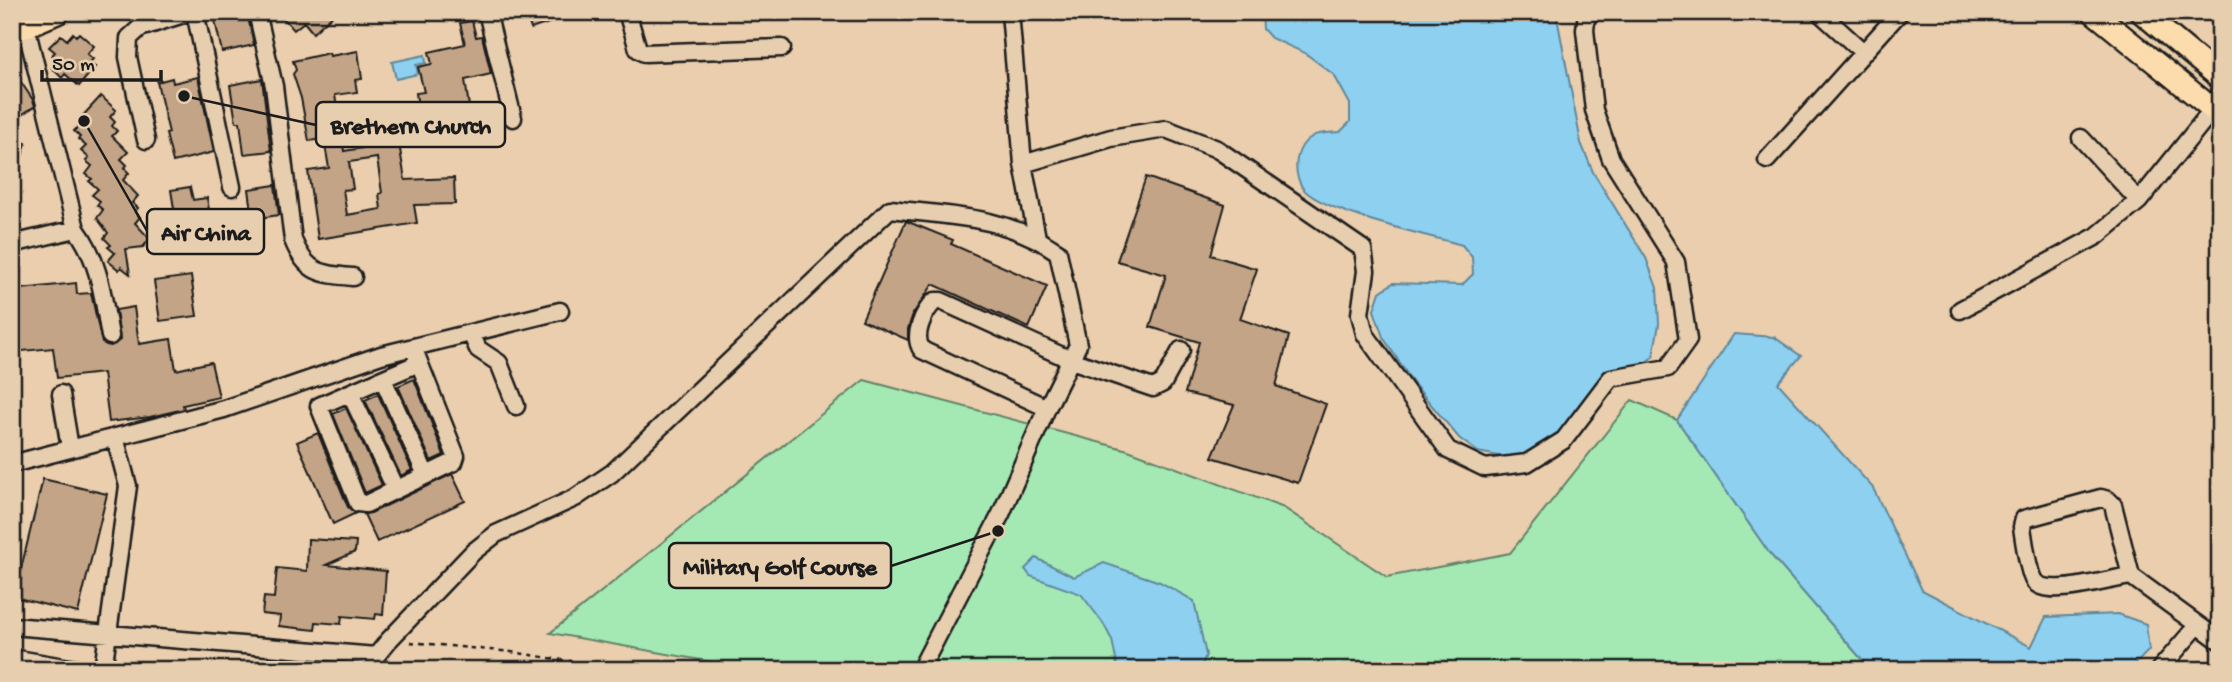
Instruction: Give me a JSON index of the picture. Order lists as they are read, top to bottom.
{
  "places": ["Brethern Church", "Air China", "Military Golf Course"],
  "scale_bar": "50 m"
}
